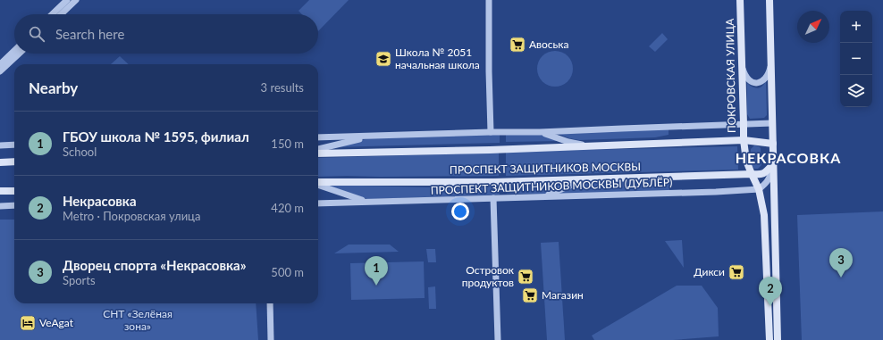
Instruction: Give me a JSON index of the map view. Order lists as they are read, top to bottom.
{
  "streets": {
    "main road": ["ПОКРОВСКАЯ УЛИЦА", "ПРОСПЕКТ ЗАЩИТНИКОВ МОСКВЫ"],
    "street": ["ПРОСПЕКТ ЗАЩИТНИКОВ МОСКВЫ (ДУБЛЁР)"]
  },
  "crossings": [
    ["ПОКРОВСКАЯ УЛИЦА", "ПРОСПЕКТ ЗАЩИТНИКОВ МОСКВЫ"],
    ["ПОКРОВСКАЯ УЛИЦА", "ПРОСПЕКТ ЗАЩИТНИКОВ МОСКВЫ (ДУБЛЁР)"]
  ],
  "districts": ["НЕКРАСОВКА"],
  "parks": ["СНТ «Зелёная зона»"],
  "places": {
    "supermarket": [
      "Авоська",
      "Дикси",
      "Островок продуктов",
      "Магазин"
    ],
    "school or university": ["Школа № 2051 начальная школа"],
    "hotel": ["VeAgat"]
  },
  "north": "top right",
  "page": {
    "map_buttons": ["+", "−"],
    "search": "Search here",
    "heading": ["Nearby", "3 results"],
    "list": [
      {
        "mark": "1",
        "name": "ГБОУ школа № 1595, филиал",
        "note": "School",
        "value": "150 m"
      },
      {
        "mark": "2",
        "name": "Некрасовка",
        "note": "Metro · Покровская улица",
        "value": "420 m"
      },
      {
        "mark": "3",
        "name": "Дворец спорта «Некрасовка»",
        "note": "Sports",
        "value": "500 m"
      }
    ],
    "pins": ["3", "1", "2"]
  }
}
